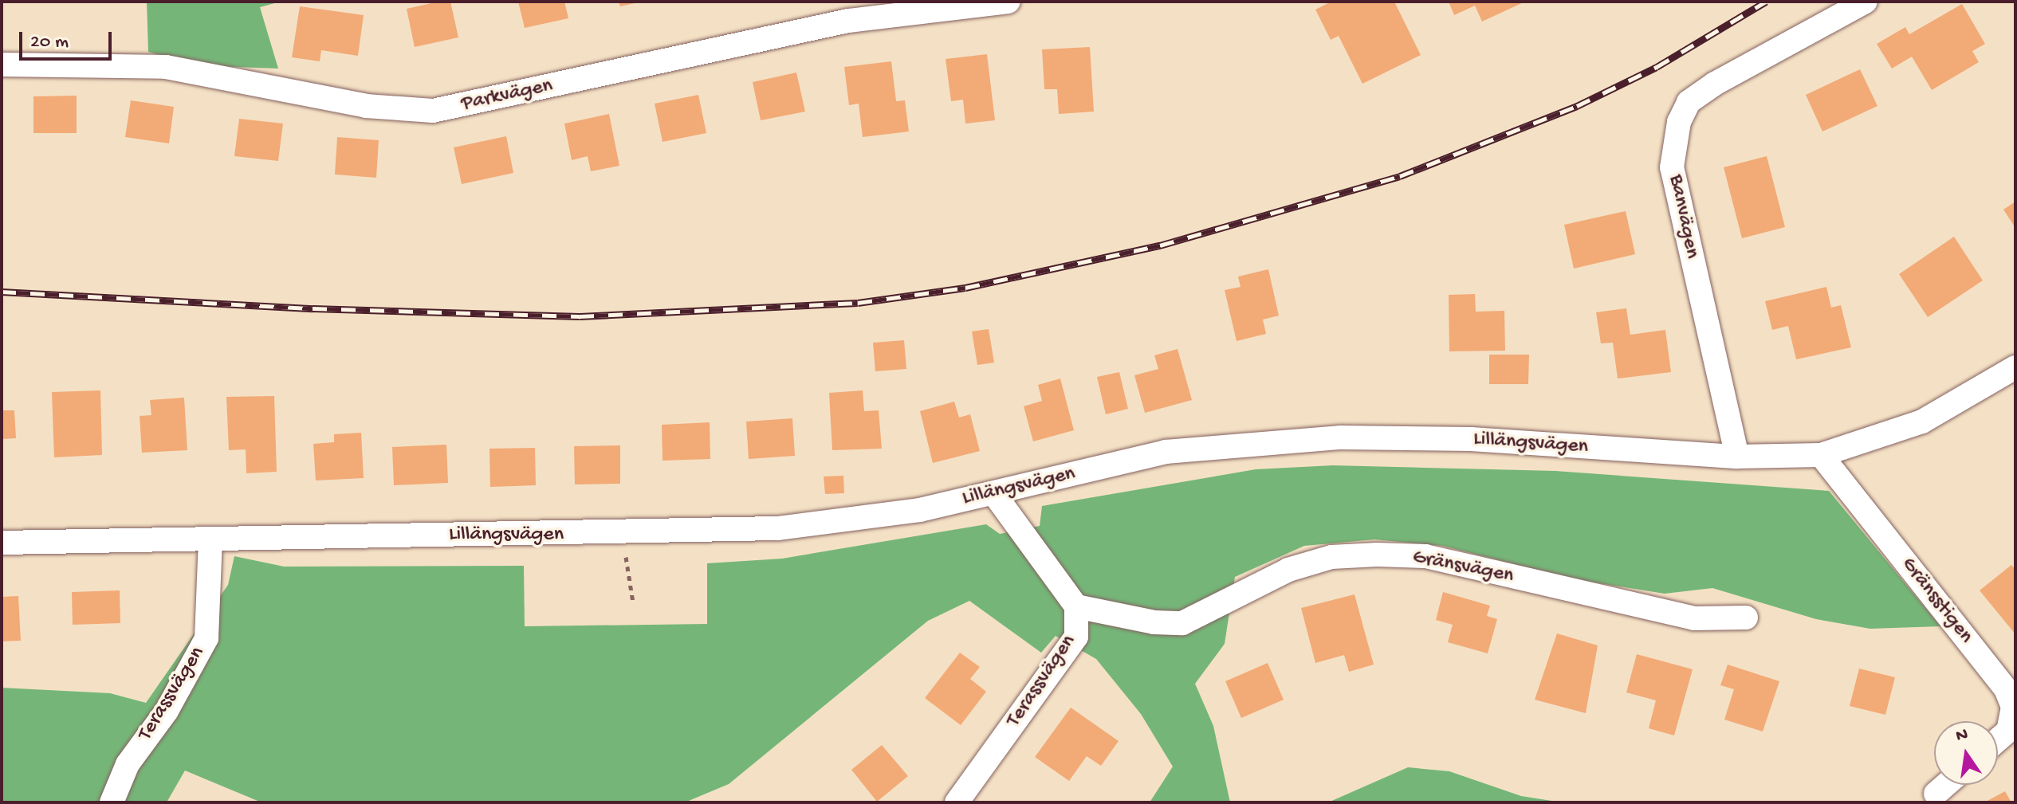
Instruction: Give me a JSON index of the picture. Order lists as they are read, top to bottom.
{
  "streets": {
    "street": [
      "Parkvägen",
      "Banvägen",
      "Lillängsvägen",
      "Gränsvägen",
      "Gränsstigen",
      "Terassvägen"
    ]
  },
  "crossings": [
    ["Banvägen", "Lillängsvägen"],
    ["Lillängsvägen", "Gränsstigen"],
    ["Lillängsvägen", "Terassvägen"],
    ["Gränsvägen", "Terassvägen"]
  ],
  "scale_bar": "20 m",
  "north": "top"
}
